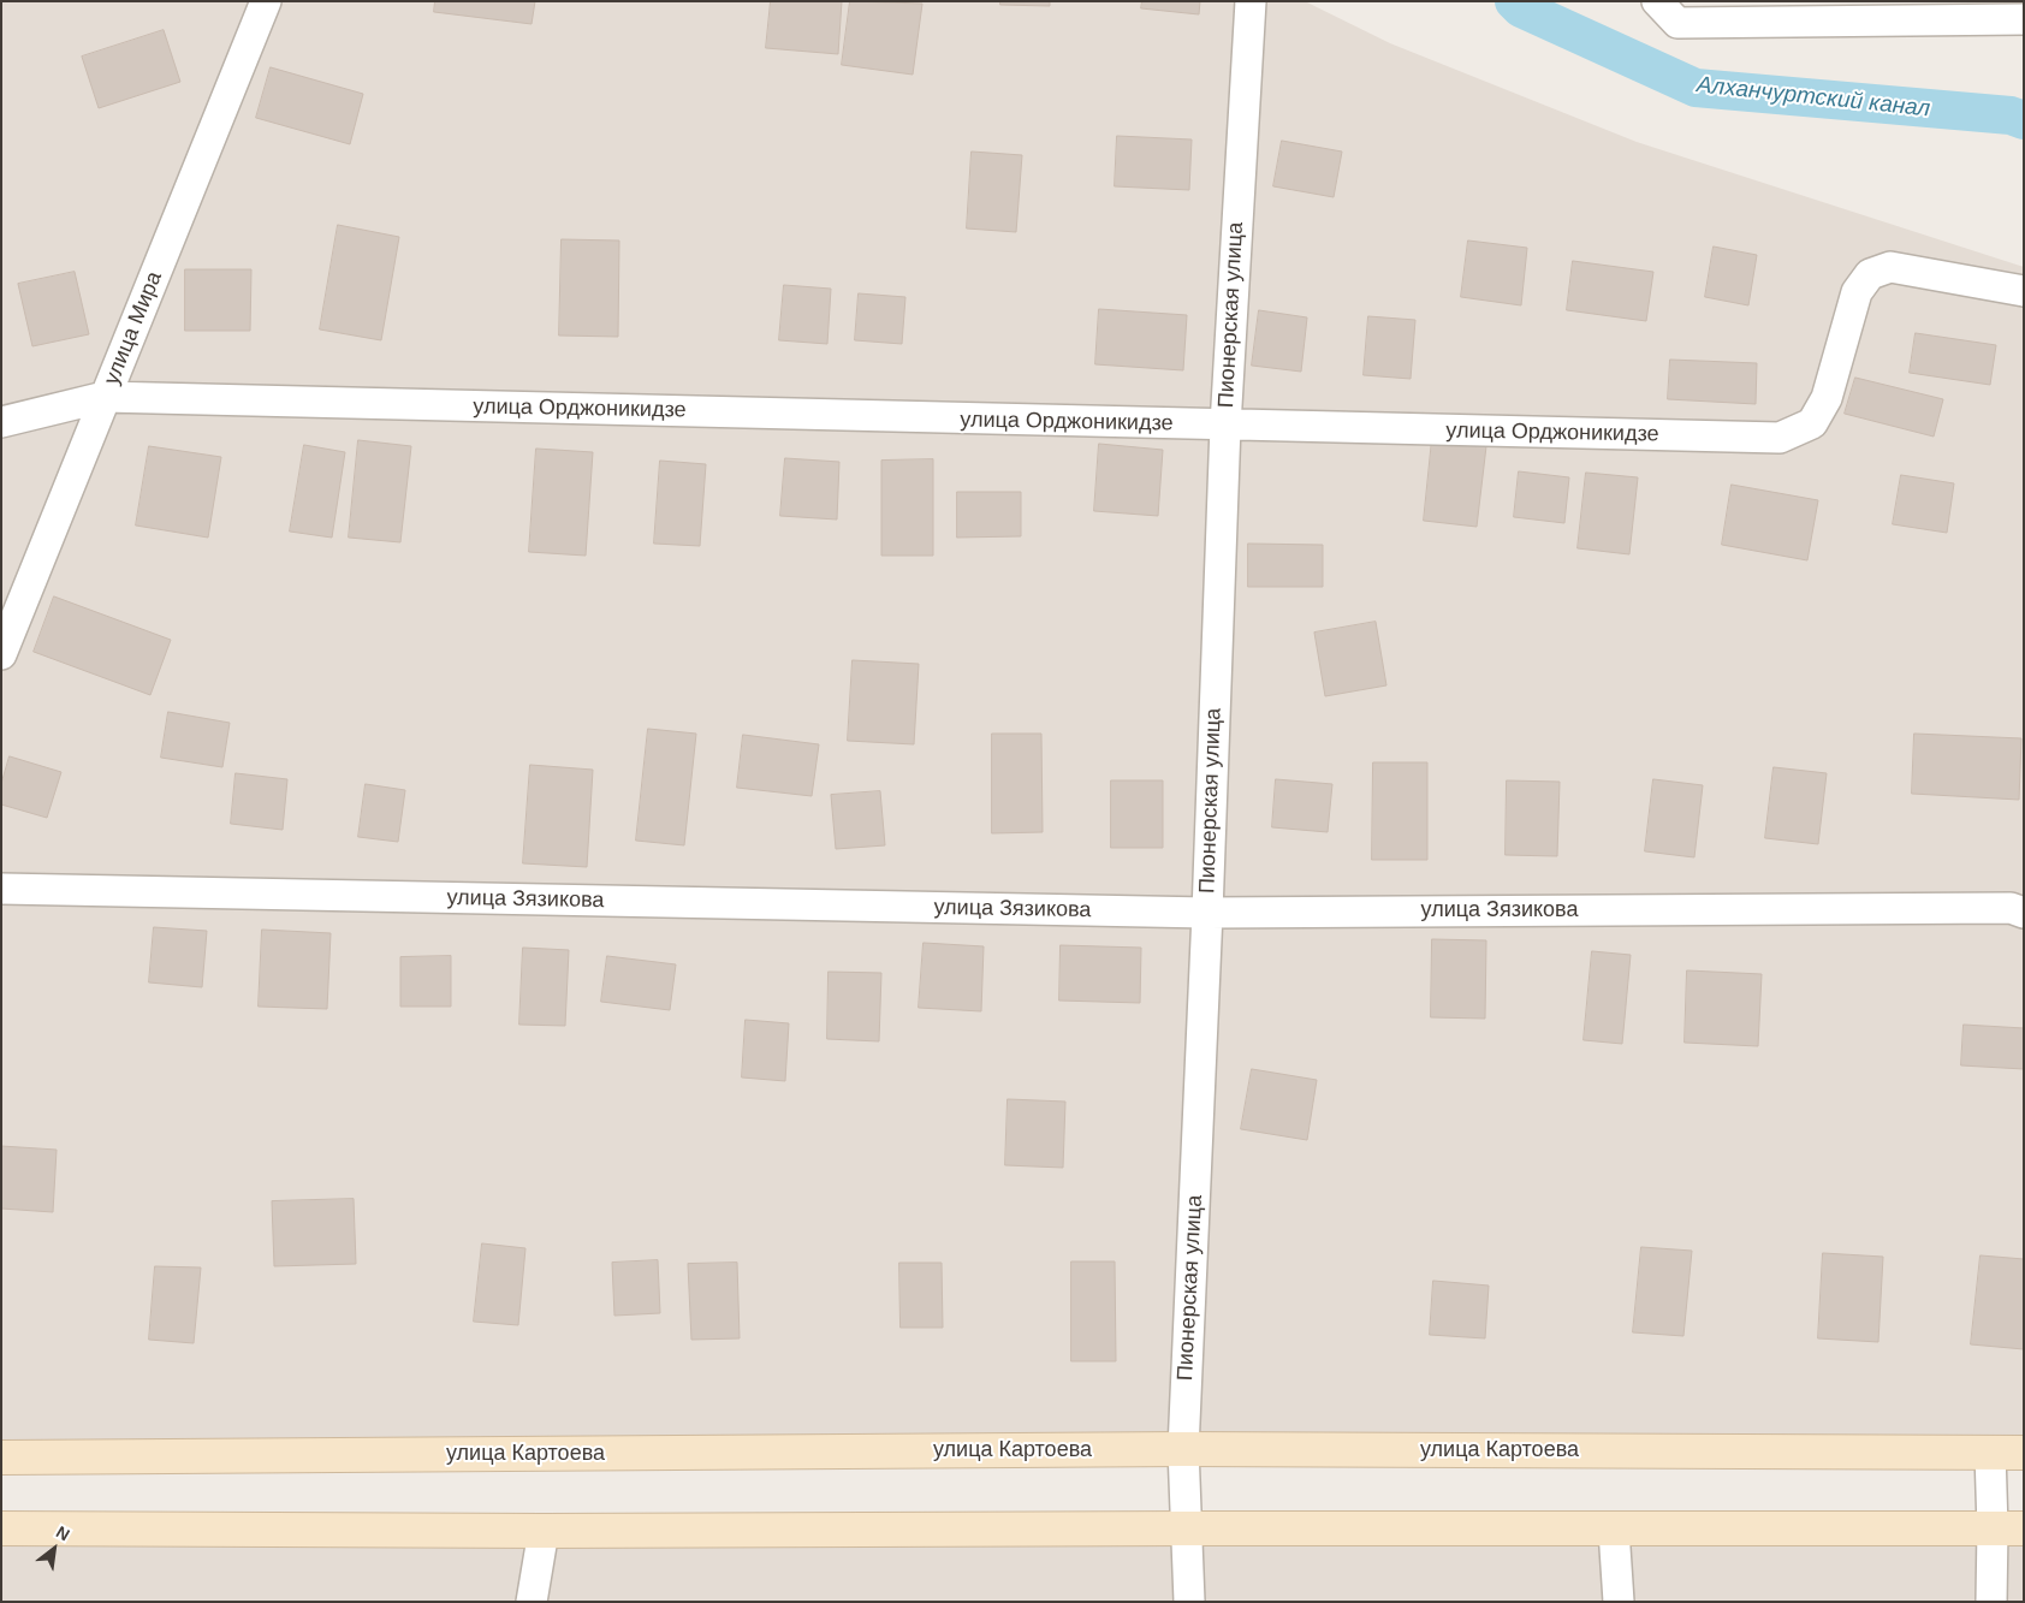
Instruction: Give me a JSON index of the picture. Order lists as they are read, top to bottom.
{
  "streets": {
    "main road": ["улица Картоева"],
    "street": [
      "Пионерская улица",
      "улица Мира",
      "улица Орджоникидзе",
      "улица Зязикова"
    ]
  },
  "crossings": [
    ["Пионерская улица", "улица Орджоникидзе"],
    ["Пионерская улица", "улица Зязикова"],
    ["Пионерская улица", "улица Картоева"],
    ["улица Мира", "улица Орджоникидзе"]
  ],
  "water": ["Алханчуртский канал"],
  "north": "top right"
}
